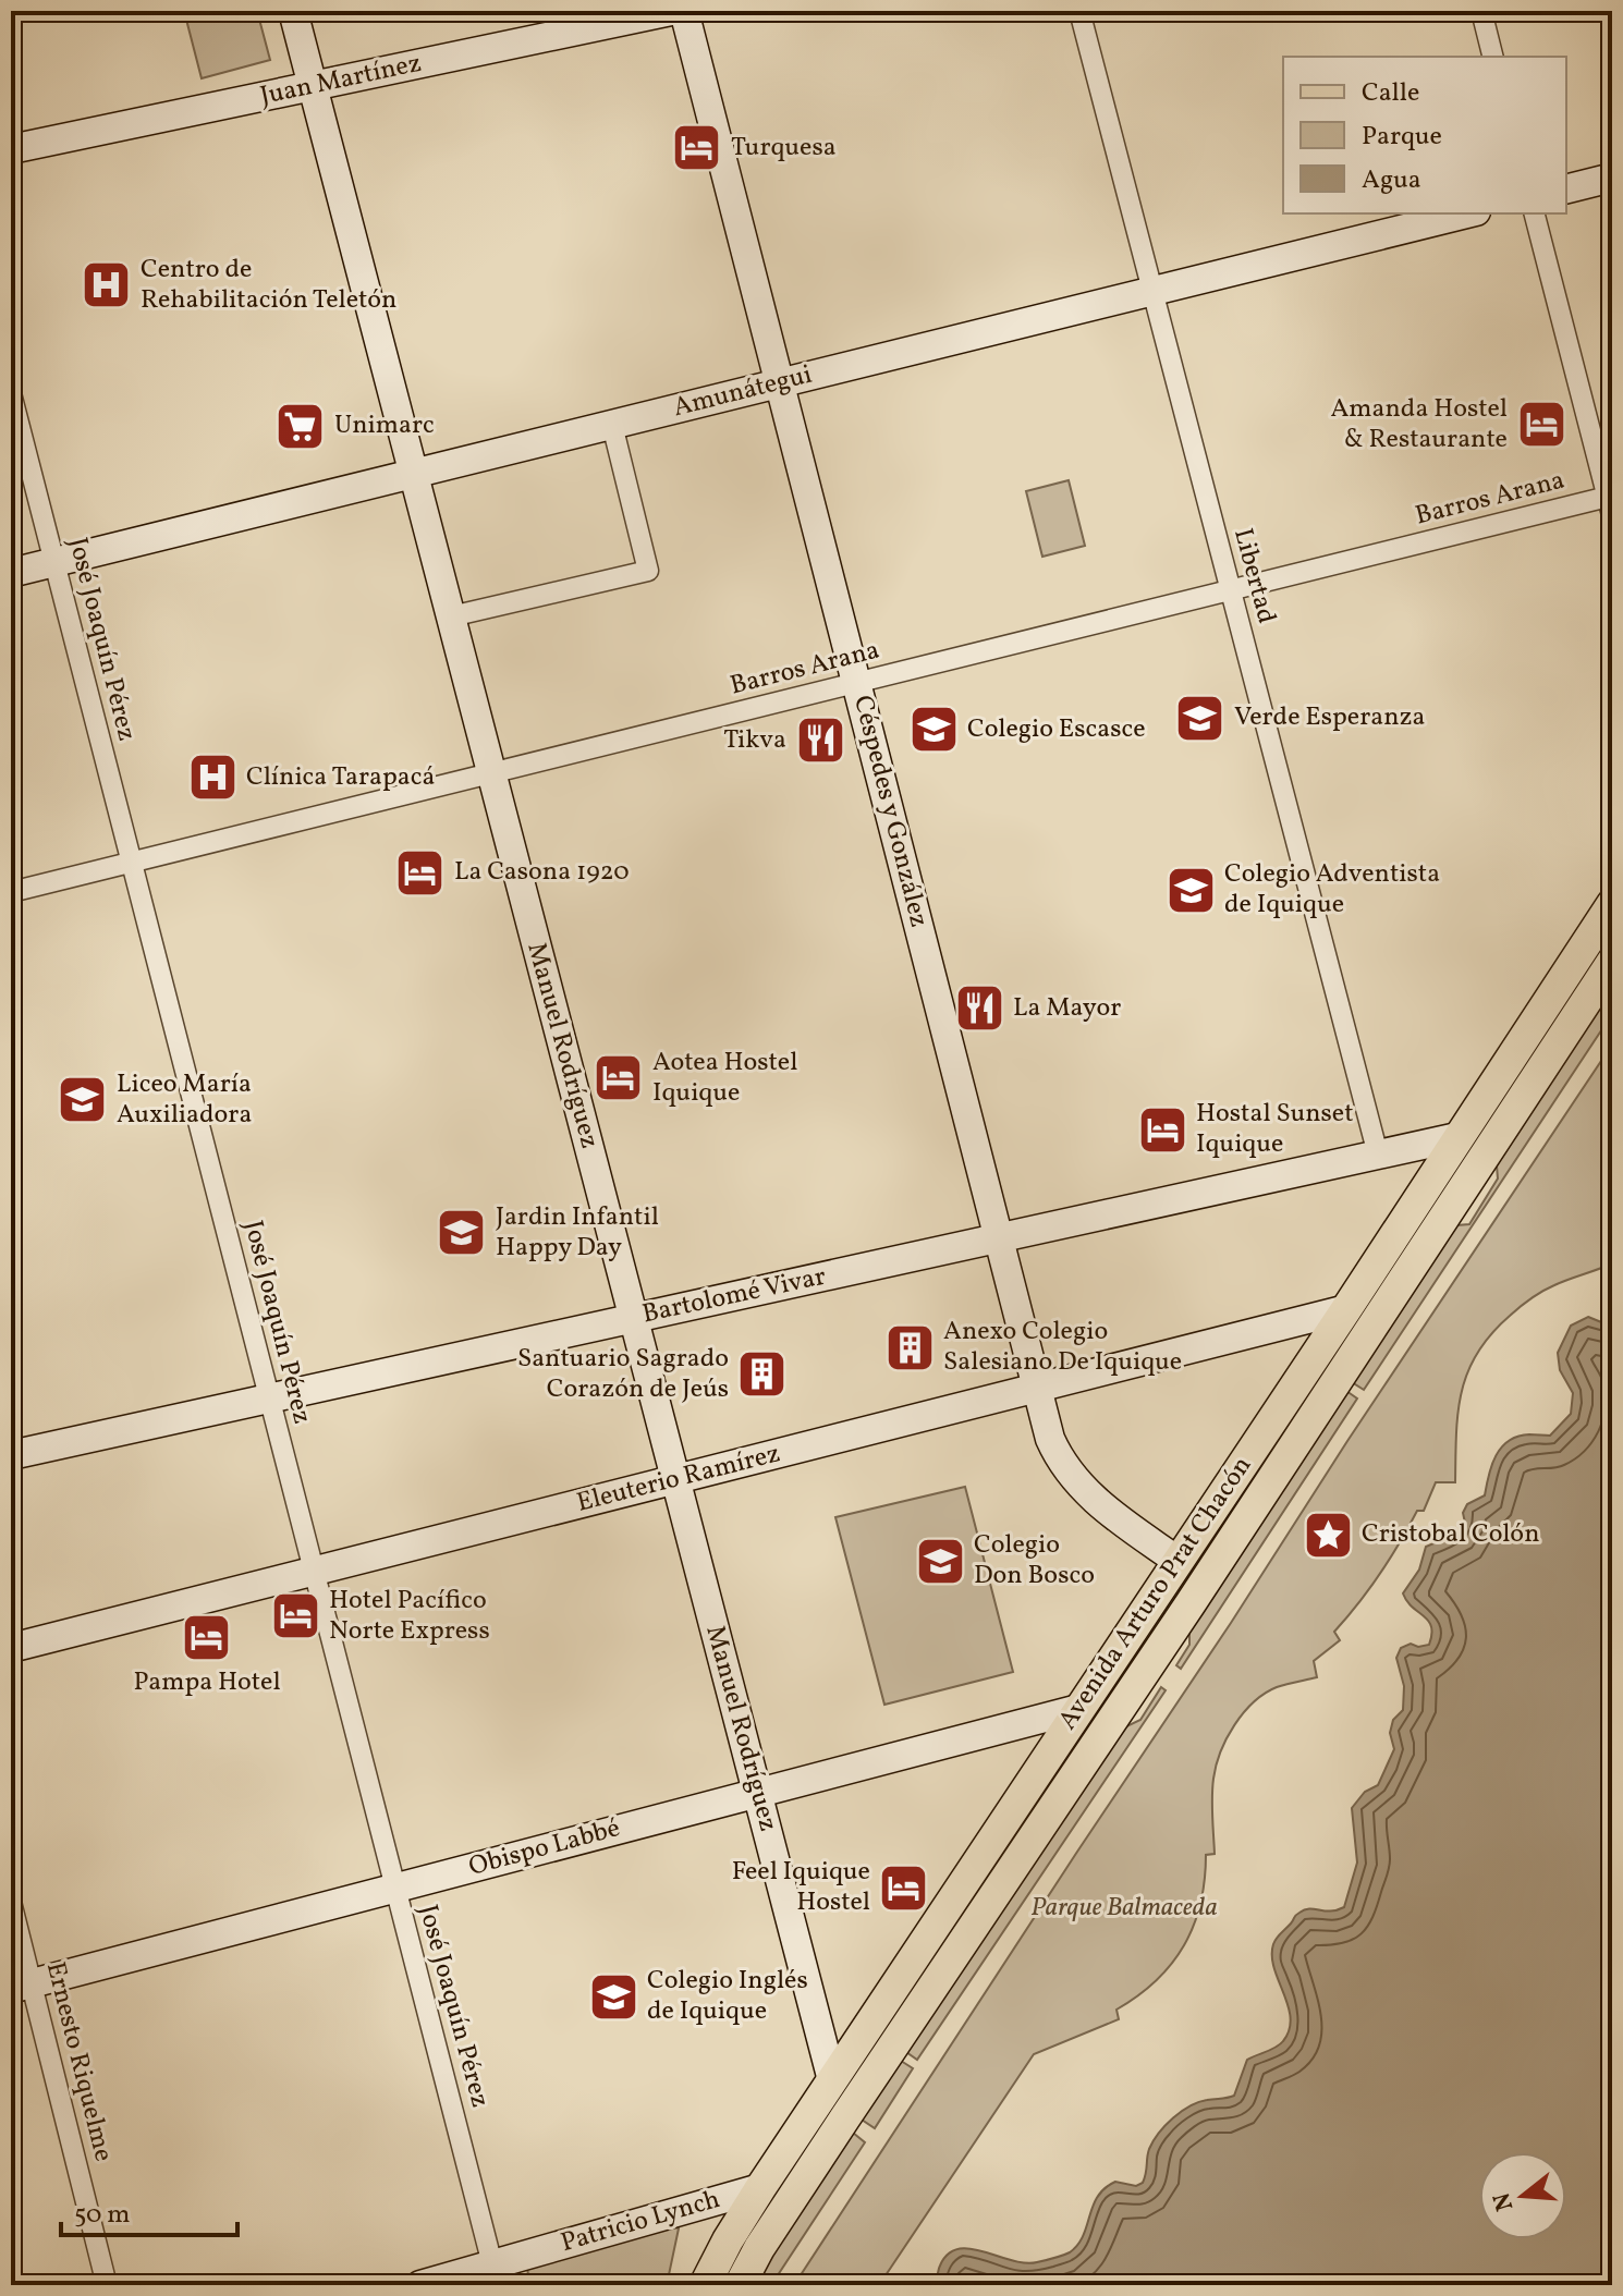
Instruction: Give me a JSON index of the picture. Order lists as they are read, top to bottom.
{
  "streets": {
    "main road": ["Avenida Arturo Prat Chacón"],
    "street": [
      "Juan Martínez",
      "Amunátegui",
      "Barros Arana",
      "Libertad",
      "José Joaquín Pérez",
      "Céspedes y González",
      "Manuel Rodríguez",
      "Bartolomé Vivar",
      "Eleuterio Ramírez",
      "Obispo Labbé",
      "Ernesto Riquelme",
      "Patricio Lynch"
    ]
  },
  "crossings": [
    ["Juan Martínez", "Manuel Rodríguez"],
    ["Amunátegui", "Libertad"],
    ["Amunátegui", "José Joaquín Pérez"],
    ["Amunátegui", "Céspedes y González"],
    ["Amunátegui", "Manuel Rodríguez"],
    ["Barros Arana", "Libertad"],
    ["Barros Arana", "José Joaquín Pérez"],
    ["Barros Arana", "Céspedes y González"],
    ["Barros Arana", "Manuel Rodríguez"],
    ["Libertad", "Bartolomé Vivar"],
    ["José Joaquín Pérez", "Bartolomé Vivar"],
    ["José Joaquín Pérez", "Eleuterio Ramírez"],
    ["José Joaquín Pérez", "Obispo Labbé"],
    ["José Joaquín Pérez", "Patricio Lynch"],
    ["Céspedes y González", "Bartolomé Vivar"],
    ["Céspedes y González", "Eleuterio Ramírez"],
    ["Céspedes y González", "Avenida Arturo Prat Chacón"],
    ["Manuel Rodríguez", "Bartolomé Vivar"],
    ["Manuel Rodríguez", "Eleuterio Ramírez"],
    ["Manuel Rodríguez", "Avenida Arturo Prat Chacón"],
    ["Manuel Rodríguez", "Obispo Labbé"],
    ["Bartolomé Vivar", "Avenida Arturo Prat Chacón"],
    ["Eleuterio Ramírez", "Avenida Arturo Prat Chacón"],
    ["Avenida Arturo Prat Chacón", "Obispo Labbé"],
    ["Avenida Arturo Prat Chacón", "Patricio Lynch"],
    ["Obispo Labbé", "Ernesto Riquelme"]
  ],
  "parks": ["Parque Balmaceda"],
  "places": {
    "hotel": [
      "Turquesa",
      "Amanda Hostel & Restaurante",
      "La Casona 1920",
      "Aotea Hostel Iquique",
      "Hostal Sunset Iquique",
      "Hotel Pacífico Norte Express",
      "Pampa Hotel",
      "Feel Iquique Hostel"
    ],
    "hospital": ["Centro de Rehabilitación Teletón", "Clínica Tarapacá"],
    "supermarket": ["Unimarc"],
    "school or university": [
      "Verde Esperanza",
      "Colegio Escasce",
      "Colegio Adventista de Iquique",
      "Liceo María Auxiliadora",
      "Jardin Infantil Happy Day",
      "Colegio Don Bosco",
      "Colegio Inglés de Iquique"
    ],
    "restaurant": ["Tikva", "La Mayor"],
    "building": ["Anexo Colegio Salesiano De Iquique", "Santuario Sagrado Corazón de Jeús"],
    "place": ["Cristobal Colón"]
  },
  "legend": ["Calle", "Parque", "Agua"],
  "scale_bar": "50 m",
  "north": "left"
}
